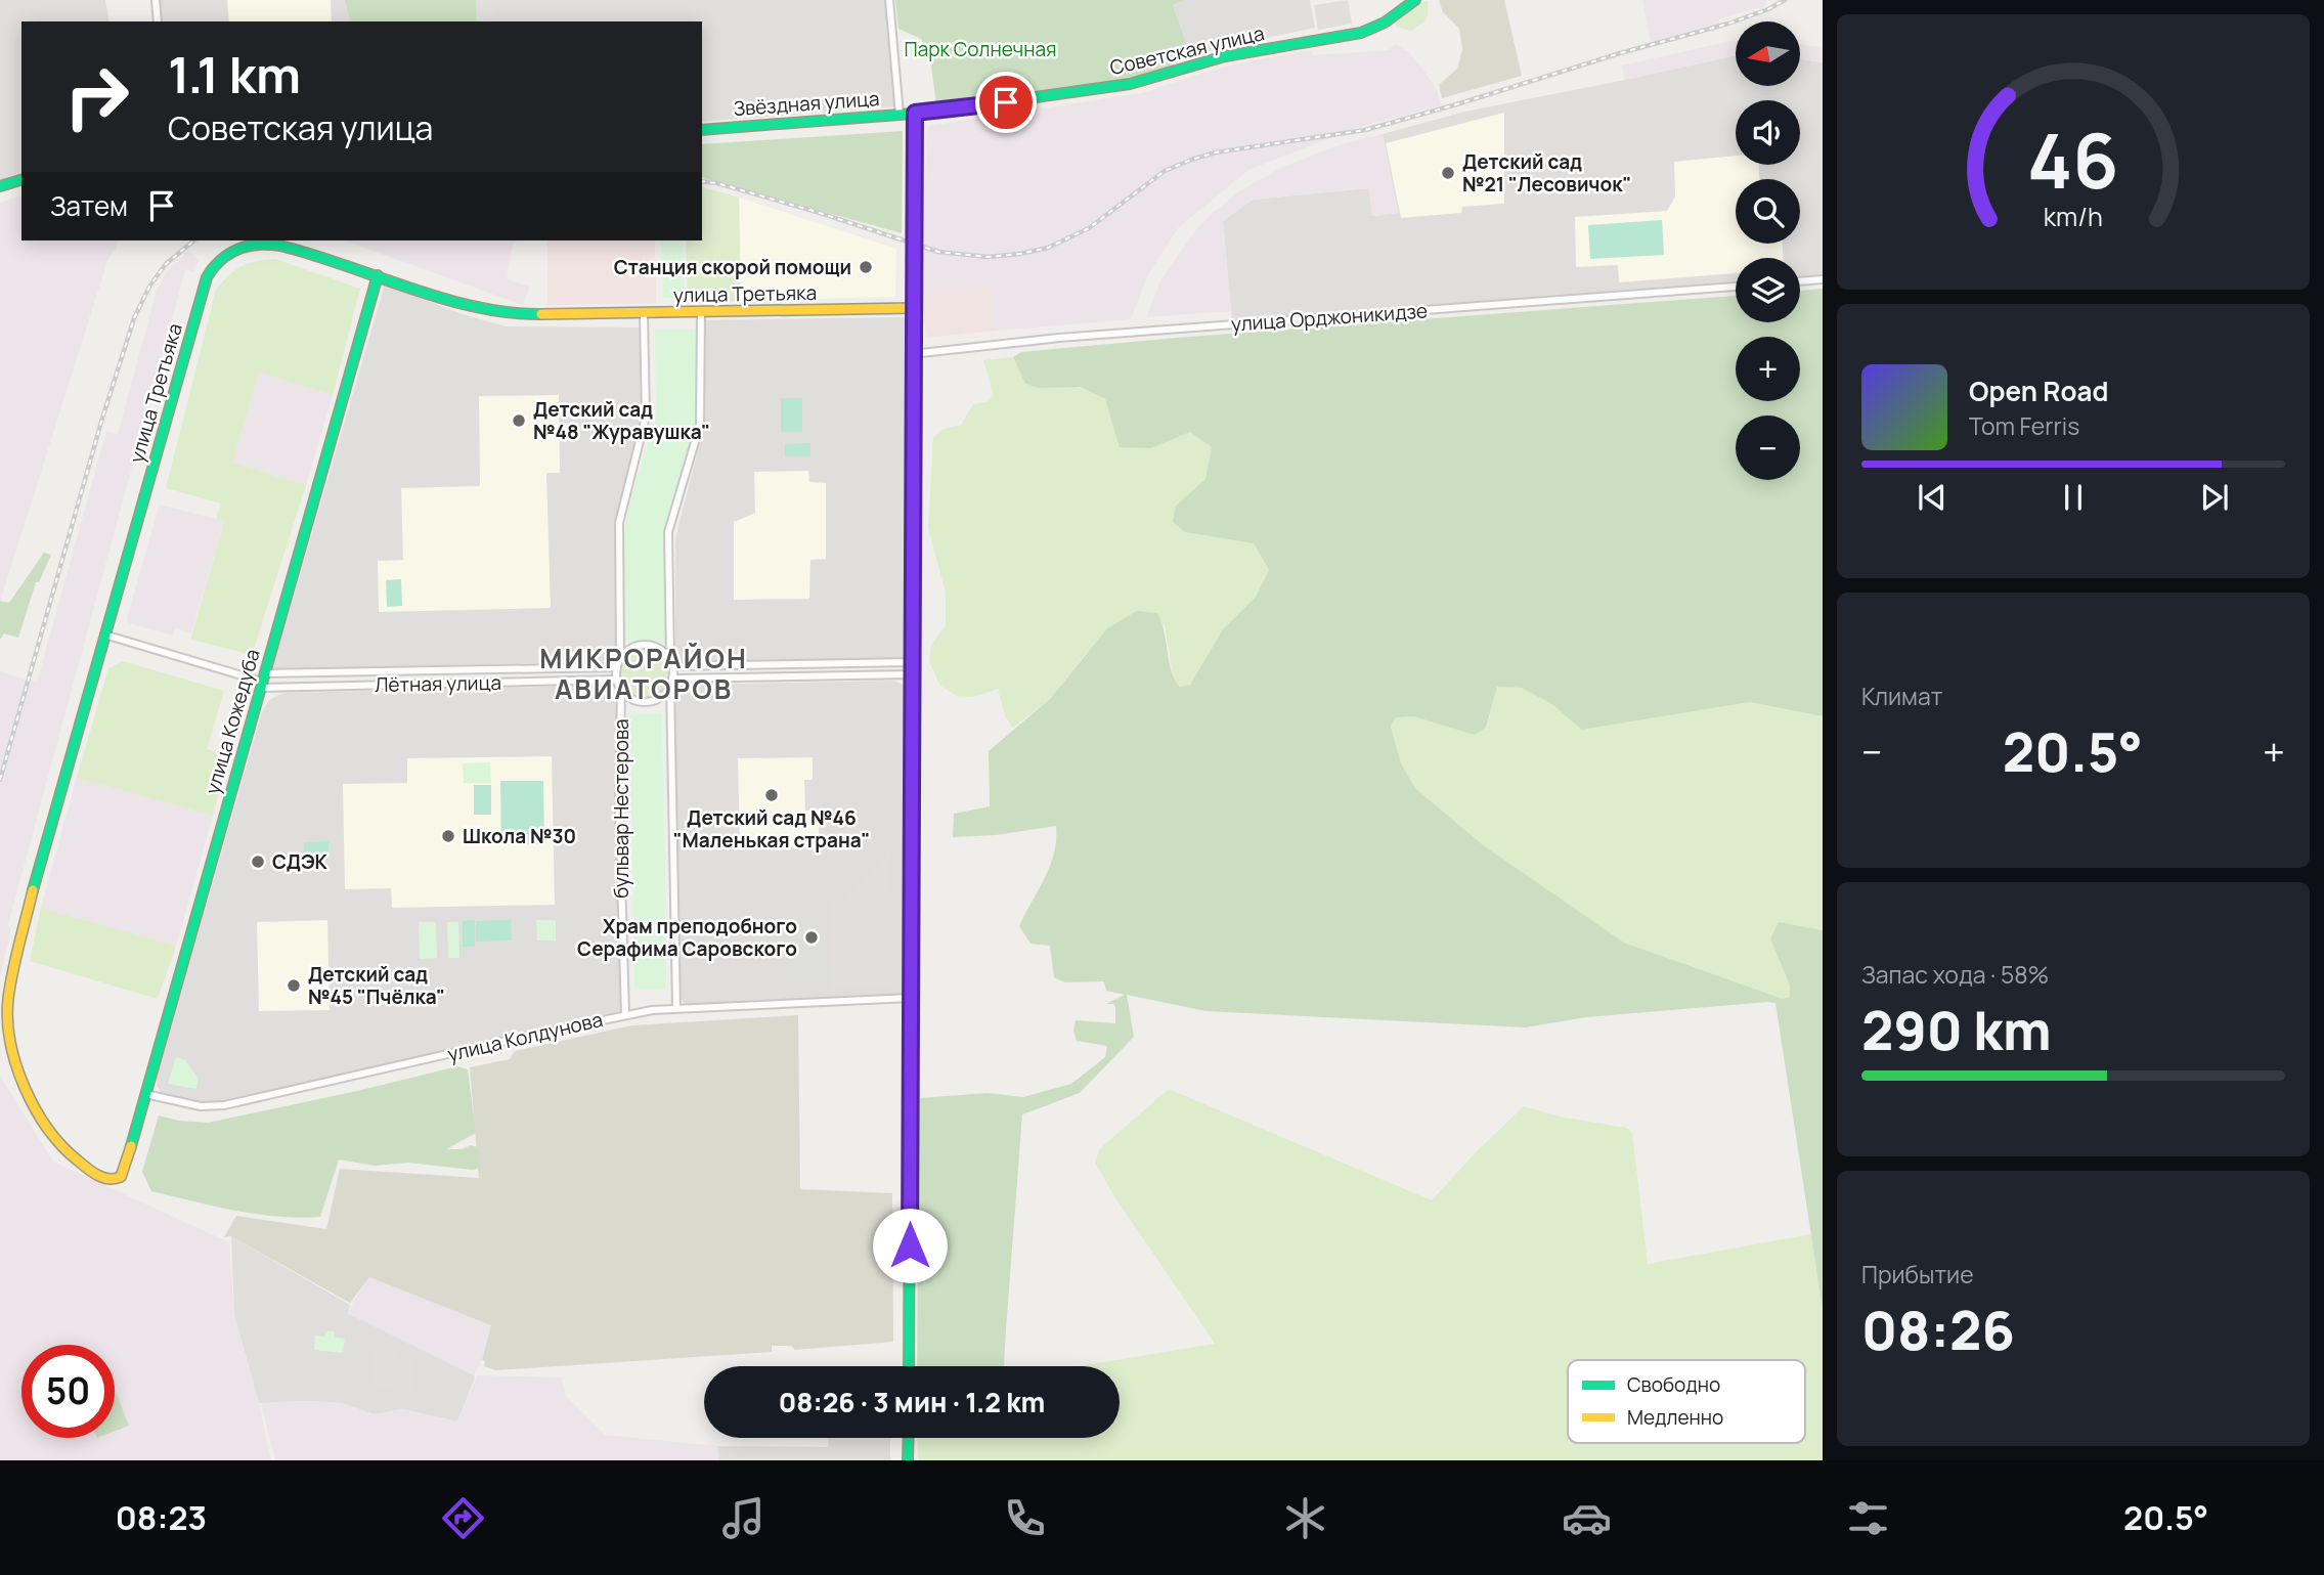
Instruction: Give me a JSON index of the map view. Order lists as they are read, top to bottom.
{
  "streets": {
    "street": [
      "Советская улица",
      "Звёздная улица",
      "улица Третьяка",
      "улица Орджоникидзе",
      "Лётная улица",
      "улица Кожедуба",
      "бульвар Нестерова",
      "улица Колдунова"
    ]
  },
  "crossings": [
    ["Советская улица", "Звёздная улица"],
    ["улица Третьяка", "Лётная улица"],
    ["улица Третьяка", "улица Кожедуба"],
    ["Лётная улица", "улица Кожедуба"],
    ["Лётная улица", "бульвар Нестерова"],
    ["улица Кожедуба", "улица Колдунова"],
    ["бульвар Нестерова", "улица Колдунова"]
  ],
  "districts": ["МИКРОРАЙОН АВИАТОРОВ"],
  "parks": ["Парк Солнечная"],
  "places": [
    "Детский сад №21 \"Лесовичок\"",
    "Станция скорой помощи",
    "Детский сад №48 \"Журавушка\"",
    "Детский сад №46 \"Маленькая страна\"",
    "Школа №30",
    "СДЭК",
    "Храм преподобного Серафима Саровского",
    "Детский сад №45 \"Пчёлка\""
  ],
  "legend": ["Свободно", "Медленно"],
  "north": "left",
  "page": {
    "map_buttons": ["+", "−"],
    "turn": ["1.1 km", "Советская улица"],
    "then": "Затем",
    "song": ["Open Road", "Tom Ferris"],
    "tile": [
      "Климат",
      ["Запас хода · 58%", "290 km"],
      ["Прибытие", "08:26"]
    ],
    "heat": ["−", "20.5°", "+"],
    "limit": "50",
    "trip": "08:26 · 3 мин · 1.2 km",
    "tabs": ["08:23", "20.5°"],
    "gauge": ["46", "km/h"]
  }
}
